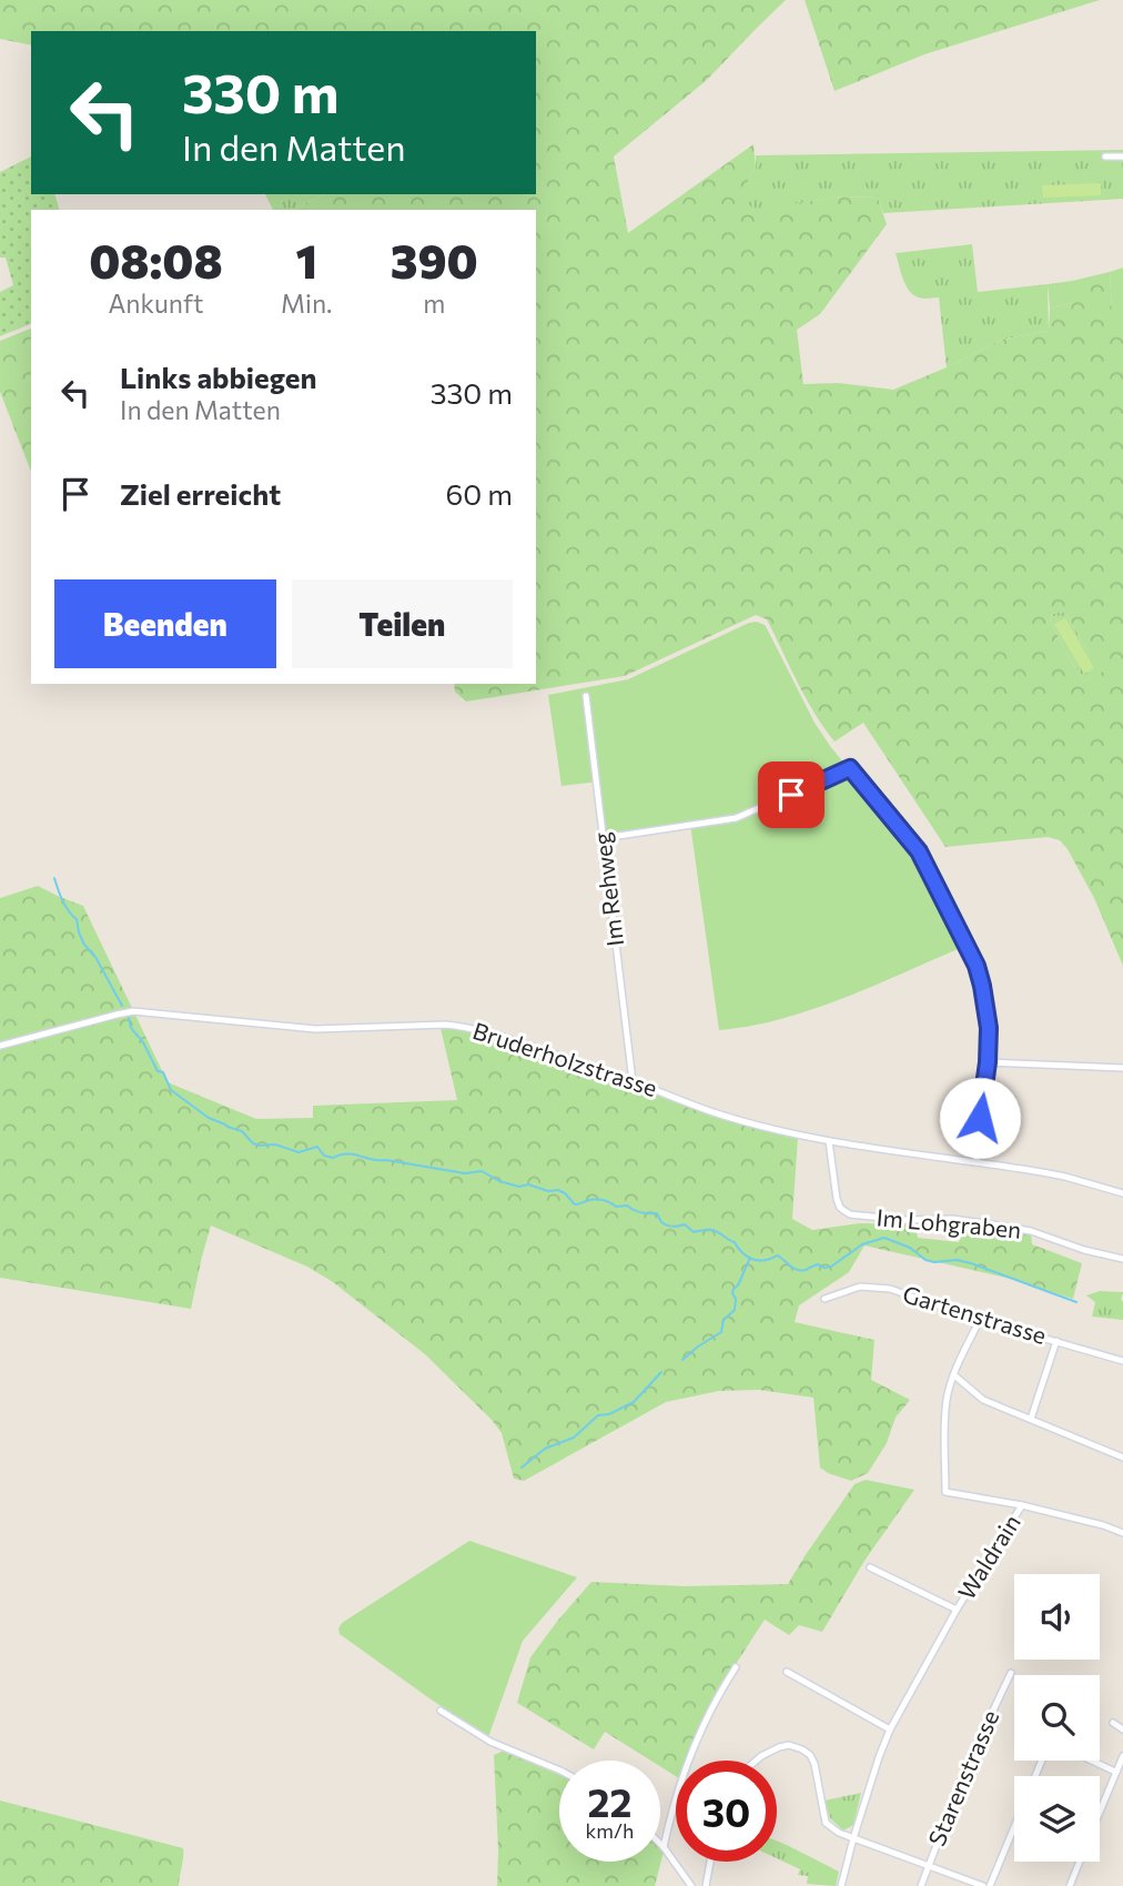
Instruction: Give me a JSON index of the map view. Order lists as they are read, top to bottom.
{
  "streets": {
    "street": [
      "Im Rehweg",
      "Bruderholzstrasse",
      "Im Lohgraben",
      "Gartenstrasse",
      "Waldrain",
      "Starenstrasse"
    ]
  },
  "crossings": [
    ["Im Rehweg", "Bruderholzstrasse"],
    ["Bruderholzstrasse", "Im Lohgraben"]
  ],
  "page": {
    "turn": ["330 m", "In den Matten"],
    "eta": [
      "08:08",
      "Ankunft",
      "1",
      "Min.",
      "390",
      "m"
    ],
    "list": [
      {
        "name": "Links abbiegen",
        "note": "In den Matten",
        "value": "330 m"
      },
      {
        "name": "Ziel erreicht",
        "value": "60 m"
      }
    ],
    "buttons": ["Beenden", "Teilen"],
    "speed": "22 km/h",
    "limit": "30"
  }
}
